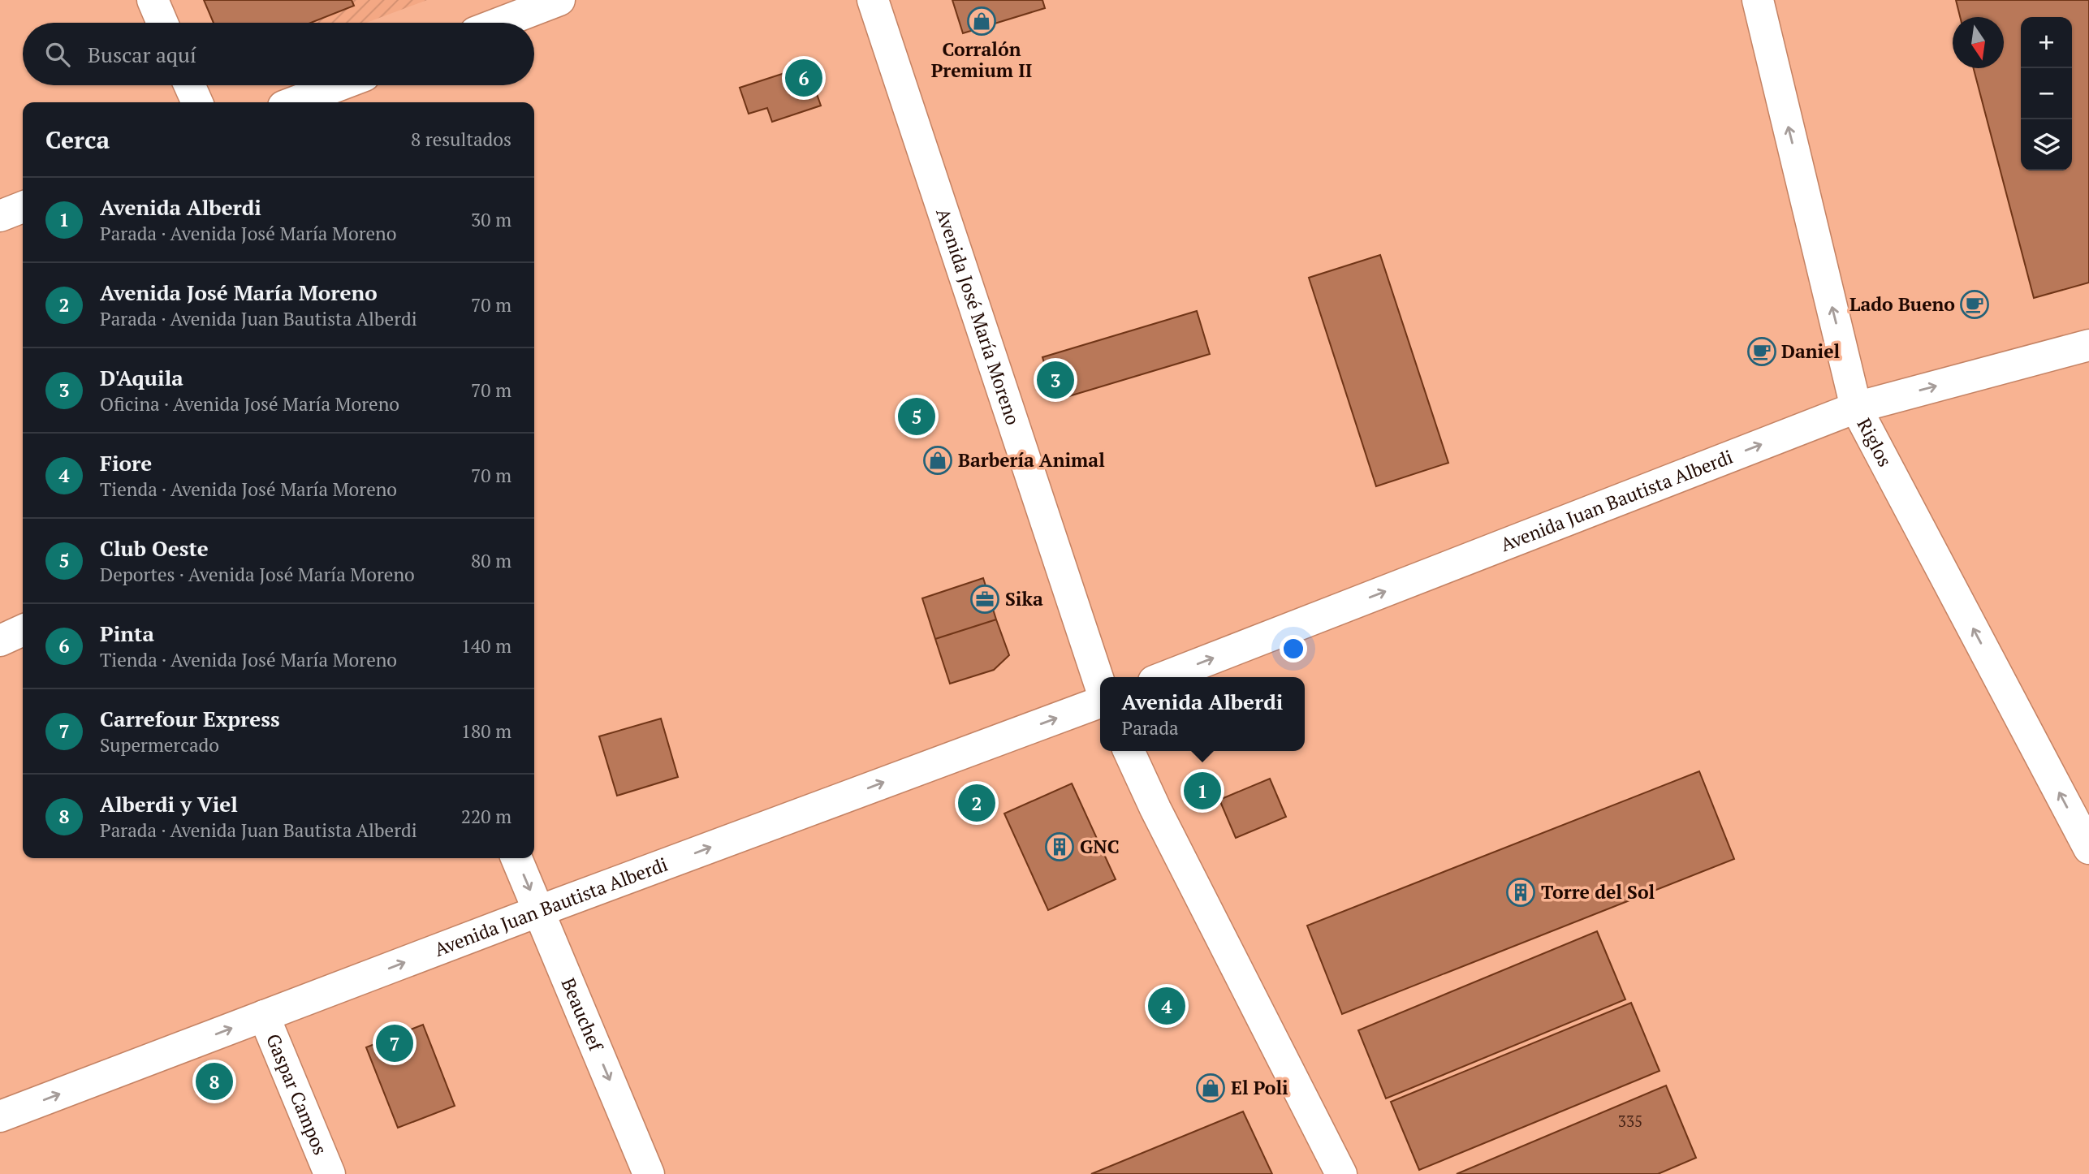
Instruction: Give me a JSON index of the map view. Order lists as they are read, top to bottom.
{
  "streets": {
    "main road": [
      "Avenida José María Moreno",
      "Riglos",
      "Avenida Juan Bautista Alberdi",
      "Beauchef",
      "Gaspar Campos"
    ]
  },
  "crossings": [
    ["Riglos", "Avenida Juan Bautista Alberdi"],
    ["Avenida Juan Bautista Alberdi", "Beauchef"],
    ["Avenida Juan Bautista Alberdi", "Gaspar Campos"]
  ],
  "one_way": ["Riglos", "Avenida Juan Bautista Alberdi", "Beauchef"],
  "places": {
    "shop": ["Corralón Premium II", "Barbería Animal", "El Poli"],
    "cafe": ["Lado Bueno", "Daniel"],
    "office": ["Sika"],
    "building": ["GNC", "Torre del Sol"]
  },
  "house_numbers": ["335"],
  "north": "bottom",
  "page": {
    "map_buttons": ["+", "−"],
    "search": "Buscar aquí",
    "pins": [
      "6",
      "3",
      "5",
      "1",
      "2",
      "4",
      "7",
      "8"
    ],
    "heading": ["Cerca", "8 resultados"],
    "list": [
      {
        "mark": "1",
        "name": "Avenida Alberdi",
        "note": "Parada · Avenida José María Moreno",
        "value": "30 m"
      },
      {
        "mark": "2",
        "name": "Avenida José María Moreno",
        "note": "Parada · Avenida Juan Bautista Alberdi",
        "value": "70 m"
      },
      {
        "mark": "3",
        "name": "D'Aquila",
        "note": "Oficina · Avenida José María Moreno",
        "value": "70 m"
      },
      {
        "mark": "4",
        "name": "Fiore",
        "note": "Tienda · Avenida José María Moreno",
        "value": "70 m"
      },
      {
        "mark": "5",
        "name": "Club Oeste",
        "note": "Deportes · Avenida José María Moreno",
        "value": "80 m"
      },
      {
        "mark": "6",
        "name": "Pinta",
        "note": "Tienda · Avenida José María Moreno",
        "value": "140 m"
      },
      {
        "mark": "7",
        "name": "Carrefour Express",
        "note": "Supermercado",
        "value": "180 m"
      },
      {
        "mark": "8",
        "name": "Alberdi y Viel",
        "note": "Parada · Avenida Juan Bautista Alberdi",
        "value": "220 m"
      }
    ],
    "popup": ["Avenida Alberdi", "Parada"]
  }
}
